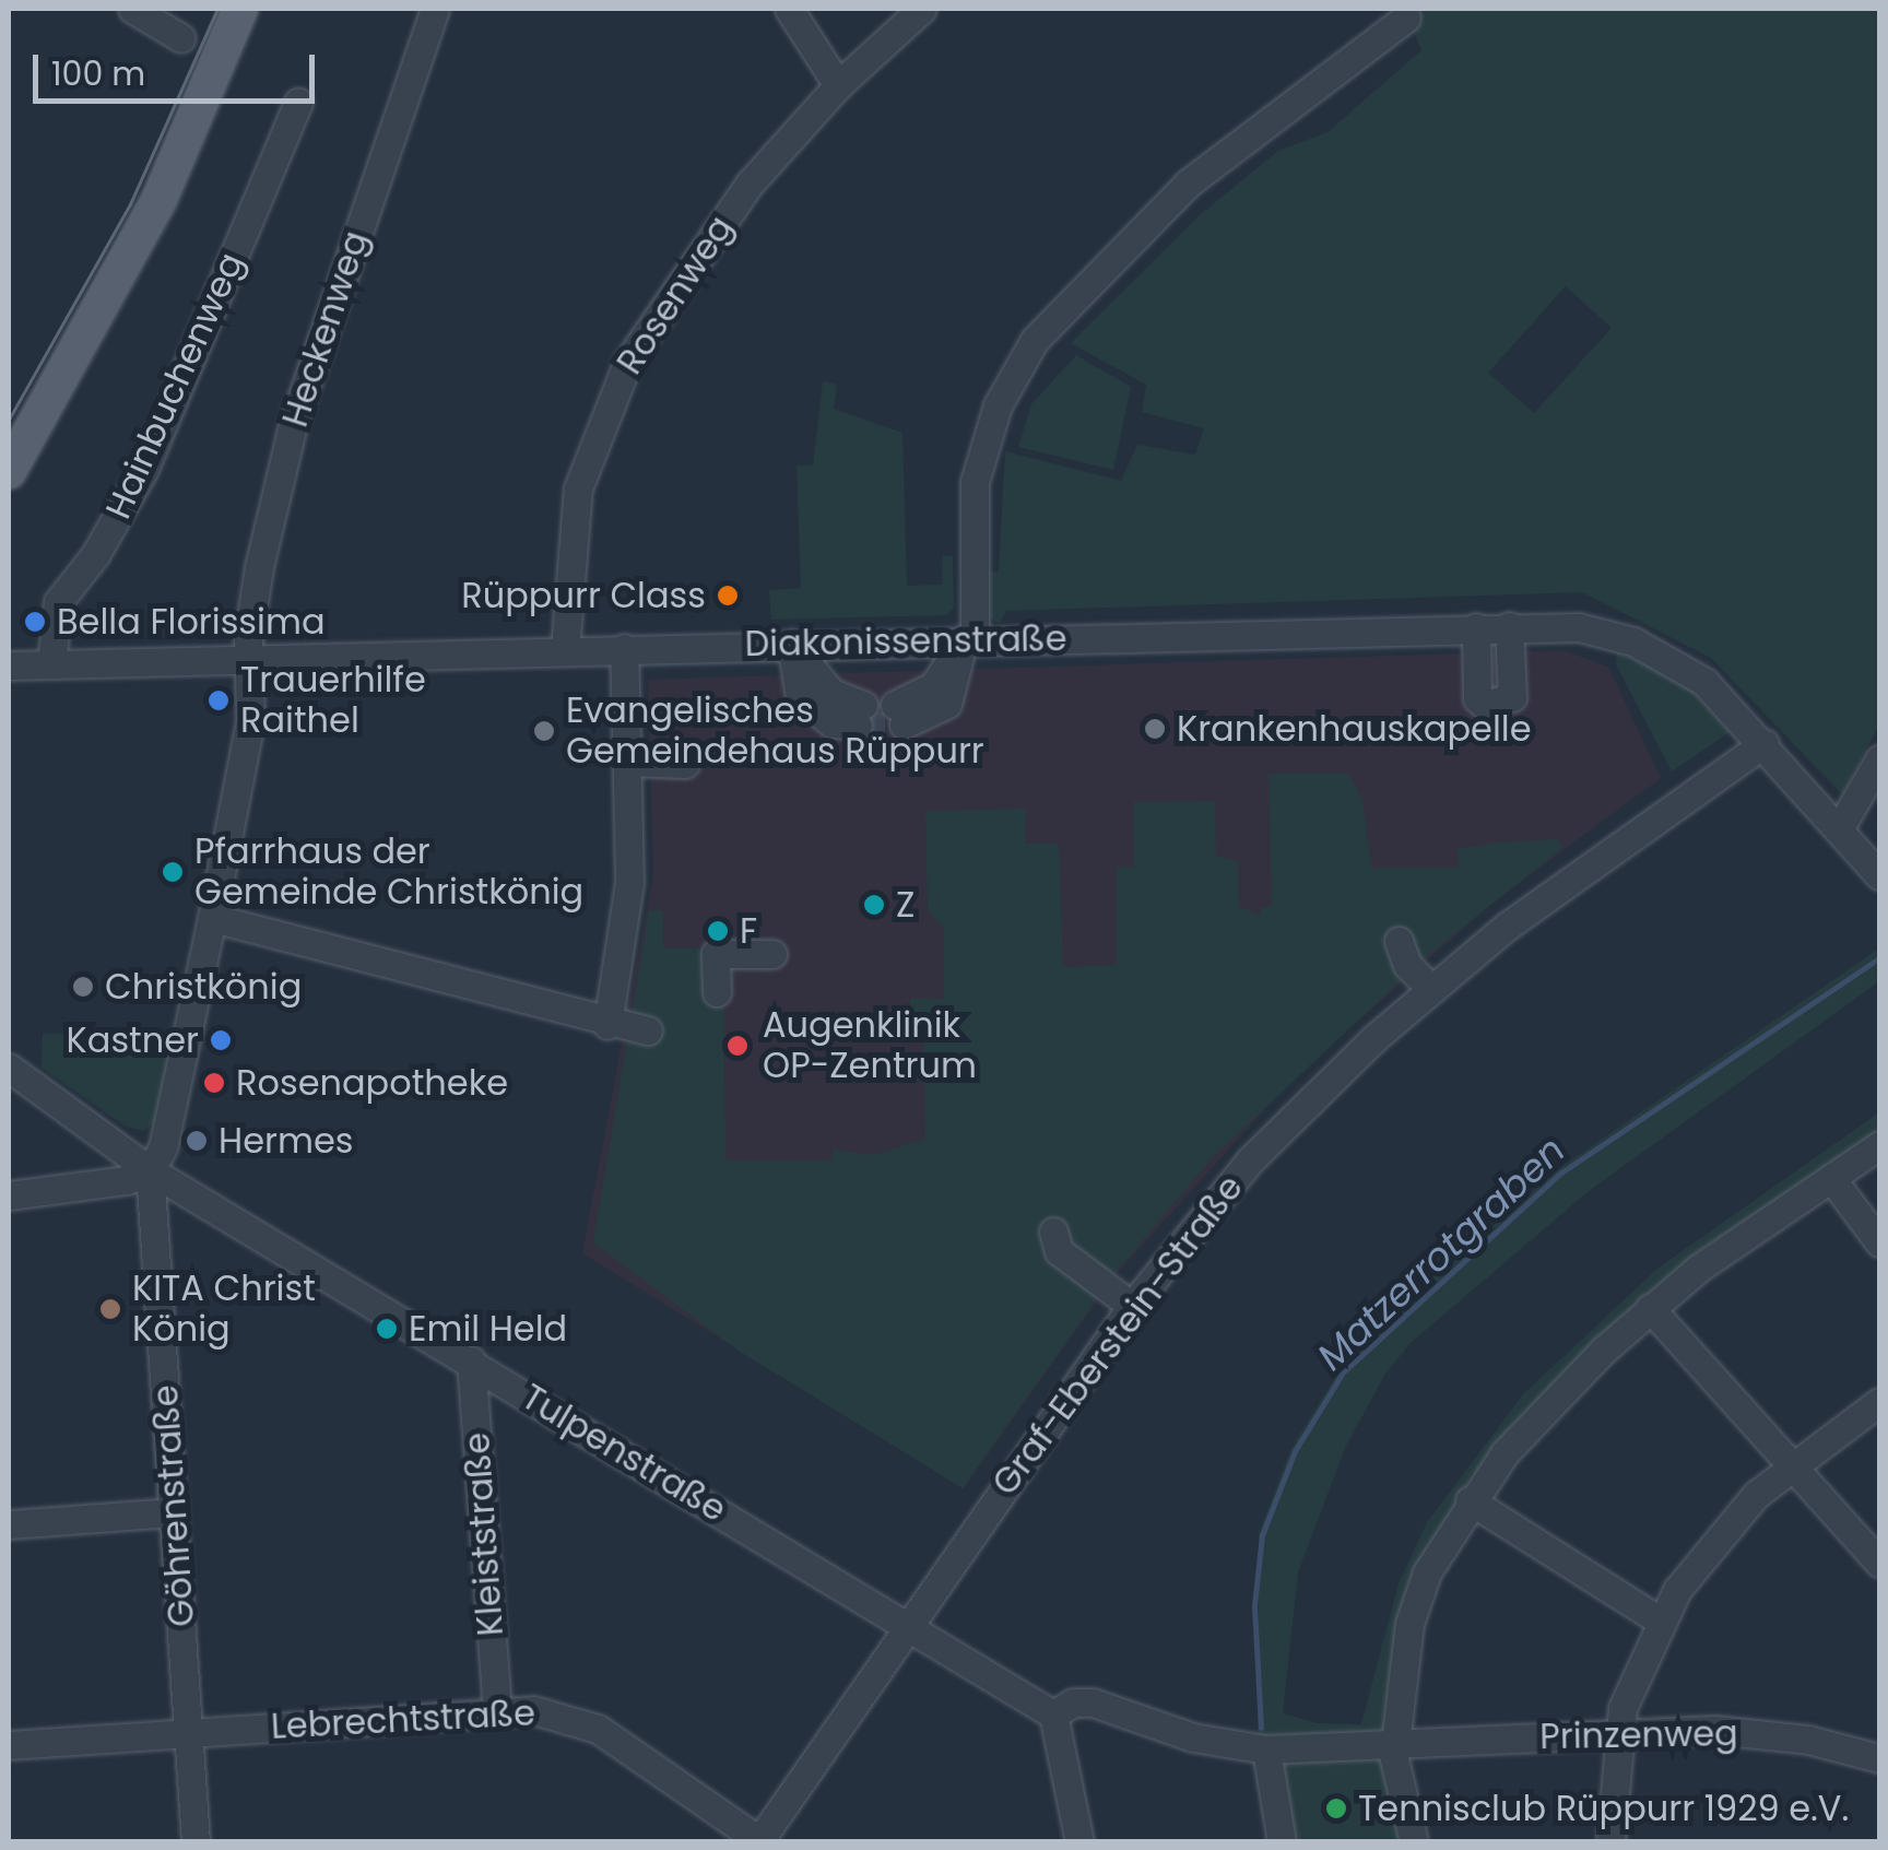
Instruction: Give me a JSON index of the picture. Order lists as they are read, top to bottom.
{
  "streets": {
    "street": [
      "Rosenweg",
      "Heckenweg",
      "Hainbuchenweg",
      "Diakonissenstraße",
      "Graf-Eberstein-Straße",
      "Tulpenstraße",
      "Göhrenstraße",
      "Kleiststraße",
      "Lebrechtstraße",
      "Prinzenweg"
    ]
  },
  "crossings": [
    ["Rosenweg", "Diakonissenstraße"],
    ["Heckenweg", "Diakonissenstraße"],
    ["Heckenweg", "Tulpenstraße"],
    ["Heckenweg", "Göhrenstraße"],
    ["Hainbuchenweg", "Diakonissenstraße"],
    ["Diakonissenstraße", "Graf-Eberstein-Straße"],
    ["Graf-Eberstein-Straße", "Tulpenstraße"],
    ["Graf-Eberstein-Straße", "Lebrechtstraße"],
    ["Tulpenstraße", "Göhrenstraße"],
    ["Tulpenstraße", "Kleiststraße"],
    ["Göhrenstraße", "Lebrechtstraße"],
    ["Kleiststraße", "Lebrechtstraße"]
  ],
  "water": ["Matzerrotgraben"],
  "places": [
    "Rüppurr Class",
    "Bella Florissima",
    "Trauerhilfe Raithel",
    "Krankenhauskapelle",
    "Evangelisches Gemeindehaus Rüppurr",
    "Pfarrhaus der Gemeinde Christkönig",
    "Z",
    "F",
    "Christkönig",
    "Kastner",
    "Augenklinik OP-Zentrum",
    "Rosenapotheke",
    "Hermes",
    "KITA Christ König",
    "Emil Held",
    "Tennisclub Rüppurr 1929 e.V."
  ],
  "scale_bar": "100 m"
}
